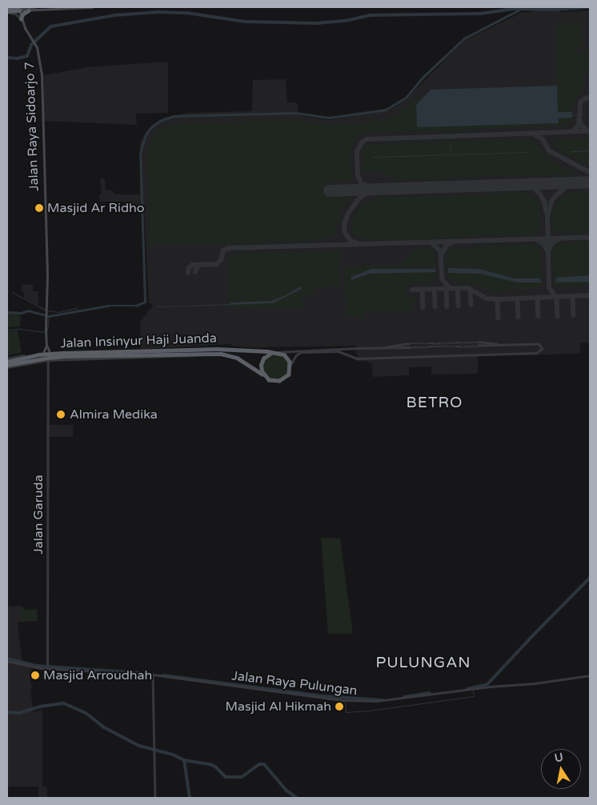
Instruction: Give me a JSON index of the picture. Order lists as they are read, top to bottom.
{
  "streets": {
    "highway": ["Jalan Insinyur Haji Juanda"],
    "main road": ["Jalan Raya Sidoarjo 7"],
    "street": ["Jalan Garuda", "Jalan Raya Pulungan"]
  },
  "crossings": [
    ["Jalan Raya Sidoarjo 7", "Jalan Insinyur Haji Juanda"],
    ["Jalan Insinyur Haji Juanda", "Jalan Garuda"],
    ["Jalan Garuda", "Jalan Raya Pulungan"]
  ],
  "districts": ["BETRO", "PULUNGAN"],
  "places": [
    "Masjid Ar Ridho",
    "Almira Medika",
    "Masjid Arroudhah",
    "Masjid Al Hikmah"
  ],
  "north": "top"
}
